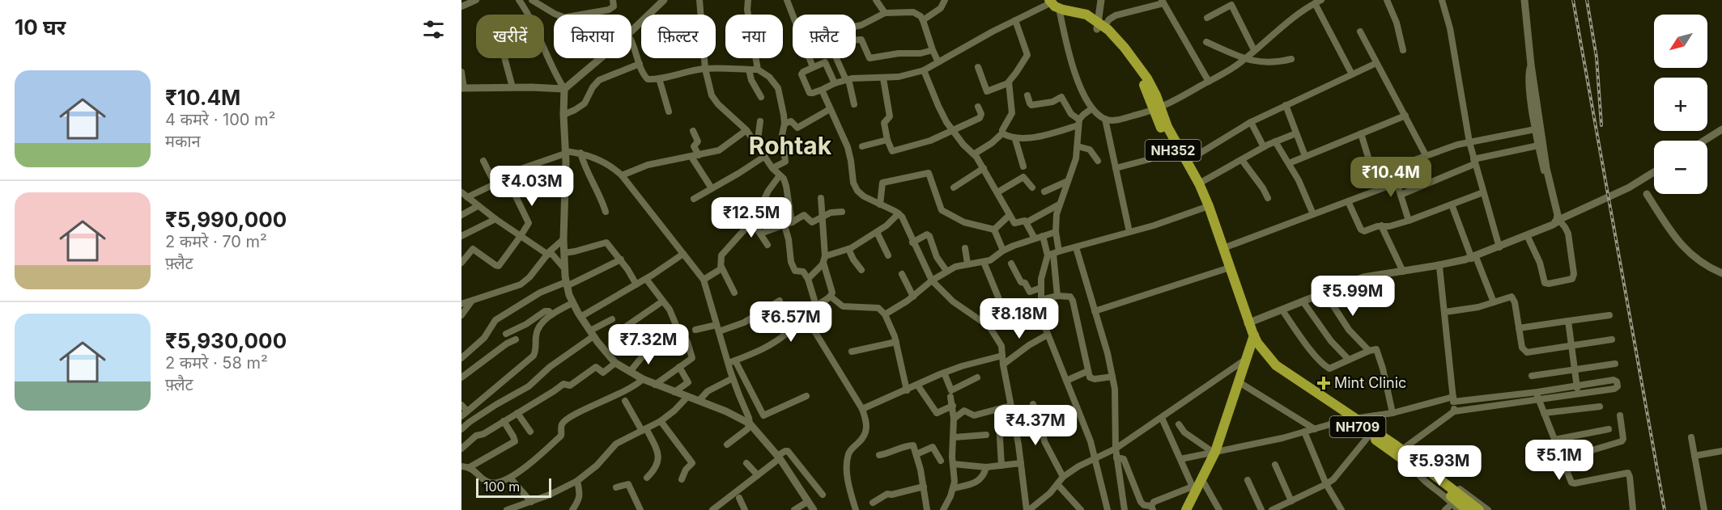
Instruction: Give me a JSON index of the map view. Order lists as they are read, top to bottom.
{
  "streets": {
    "highway": ["NH352", "NH709"]
  },
  "crossings": [
    ["NH352", "NH709"]
  ],
  "districts": ["Rohtak"],
  "places": {
    "health": ["Mint Clinic"]
  },
  "scale_bar": "100 m",
  "north": "bottom left",
  "page": {
    "heading": "10 घर",
    "map_buttons": ["+", "−"],
    "chip": [
      "खरीदें",
      "किराया",
      "फ़िल्टर",
      "नया",
      "फ़्लैट"
    ],
    "list": [
      {
        "name": "₹10.4M",
        "note": "4 कमरे · 100 m² · मकान"
      },
      {
        "name": "₹5,990,000",
        "note": "2 कमरे · 70 m² · फ़्लैट"
      },
      {
        "name": "₹5,930,000",
        "note": "2 कमरे · 58 m² · फ़्लैट"
      }
    ],
    "price": [
      "₹10.4M",
      "₹4.03M",
      "₹12.5M",
      "₹5.99M",
      "₹8.18M",
      "₹6.57M",
      "₹7.32M",
      "₹4.37M",
      "₹5.1M",
      "₹5.93M"
    ],
    "scale": "100 m"
  }
}
